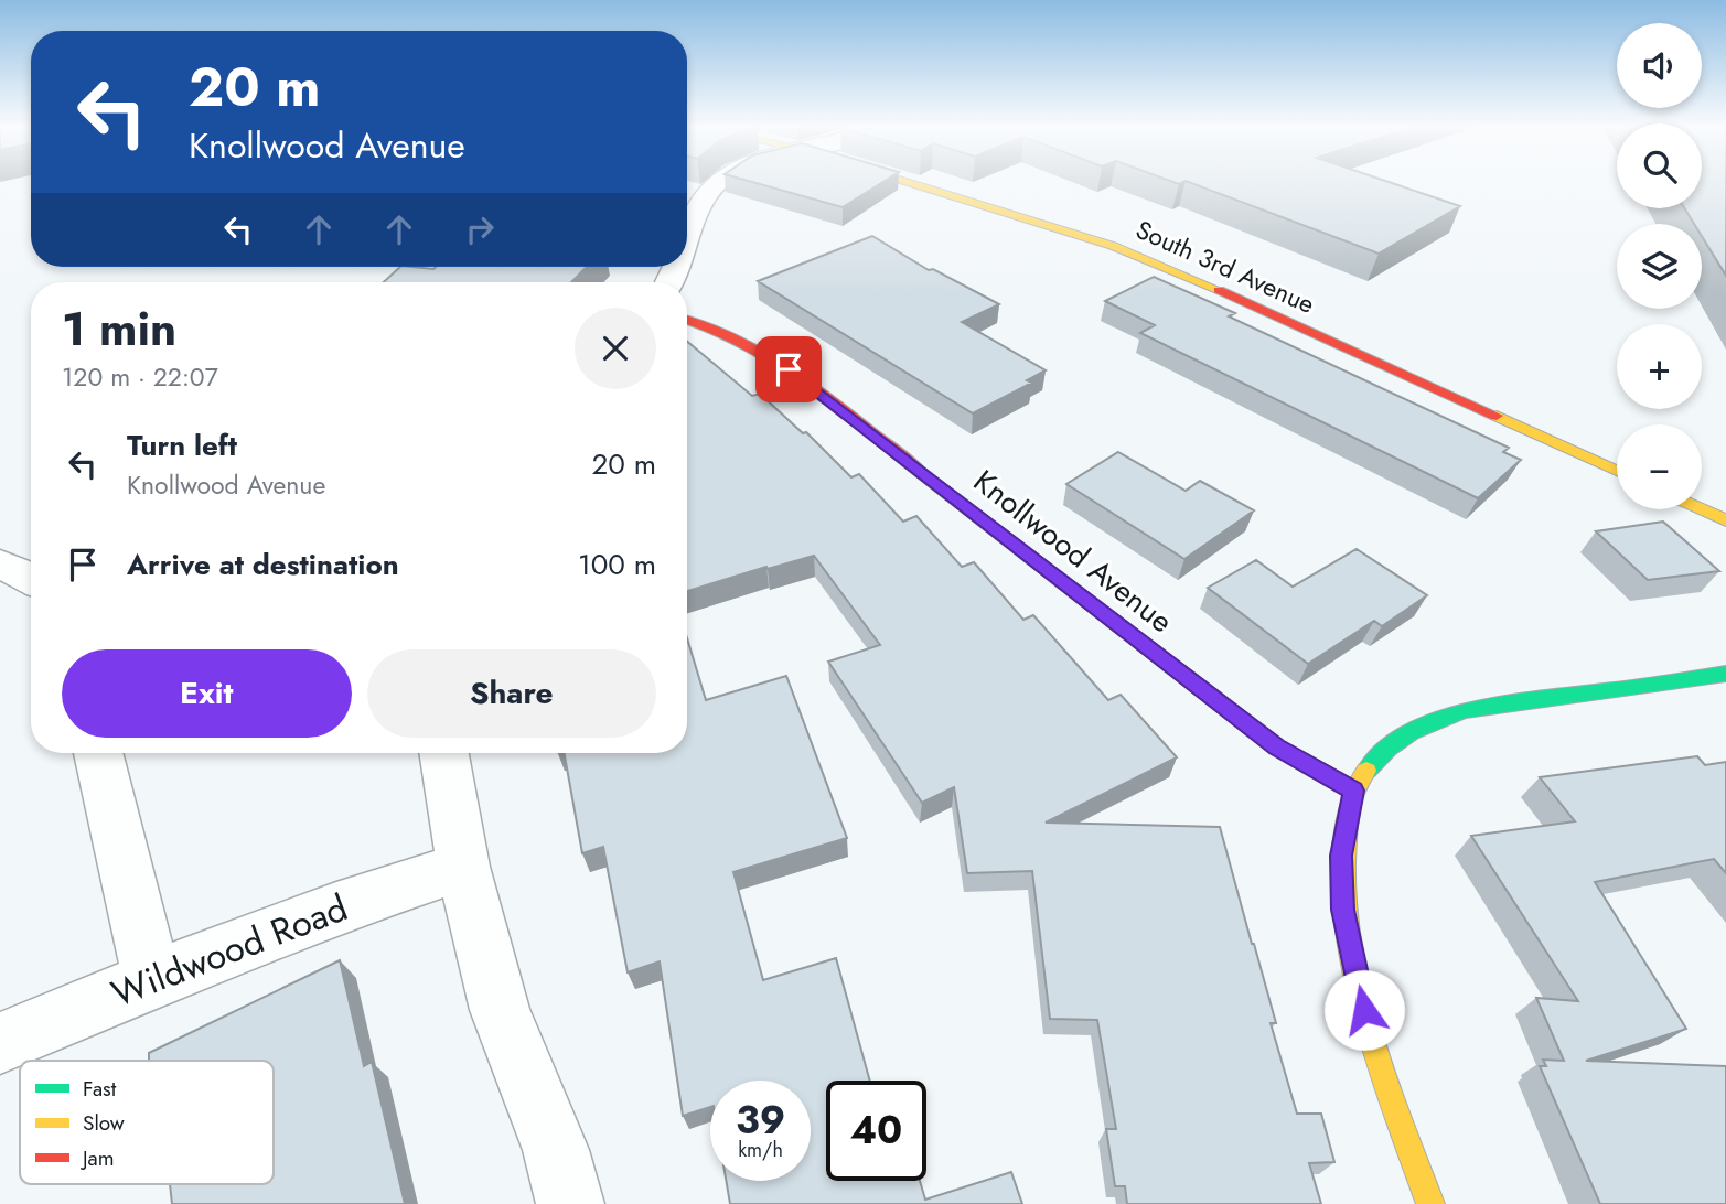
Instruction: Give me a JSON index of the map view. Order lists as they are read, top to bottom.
{
  "streets": {
    "street": ["South 3rd Avenue", "Knollwood Avenue", "Wildwood Road"]
  },
  "legend": ["Fast", "Slow", "Jam"],
  "page": {
    "map_buttons": ["+", "−"],
    "turn": ["20 m", "Knollwood Avenue"],
    "heading": ["1 min", "120 m · 22:07"],
    "list": [
      {
        "name": "Turn left",
        "note": "Knollwood Avenue",
        "value": "20 m"
      },
      {
        "name": "Arrive at destination",
        "value": "100 m"
      }
    ],
    "buttons": ["Exit", "Share"],
    "speed": "39 km/h",
    "limit": "40"
  }
}
